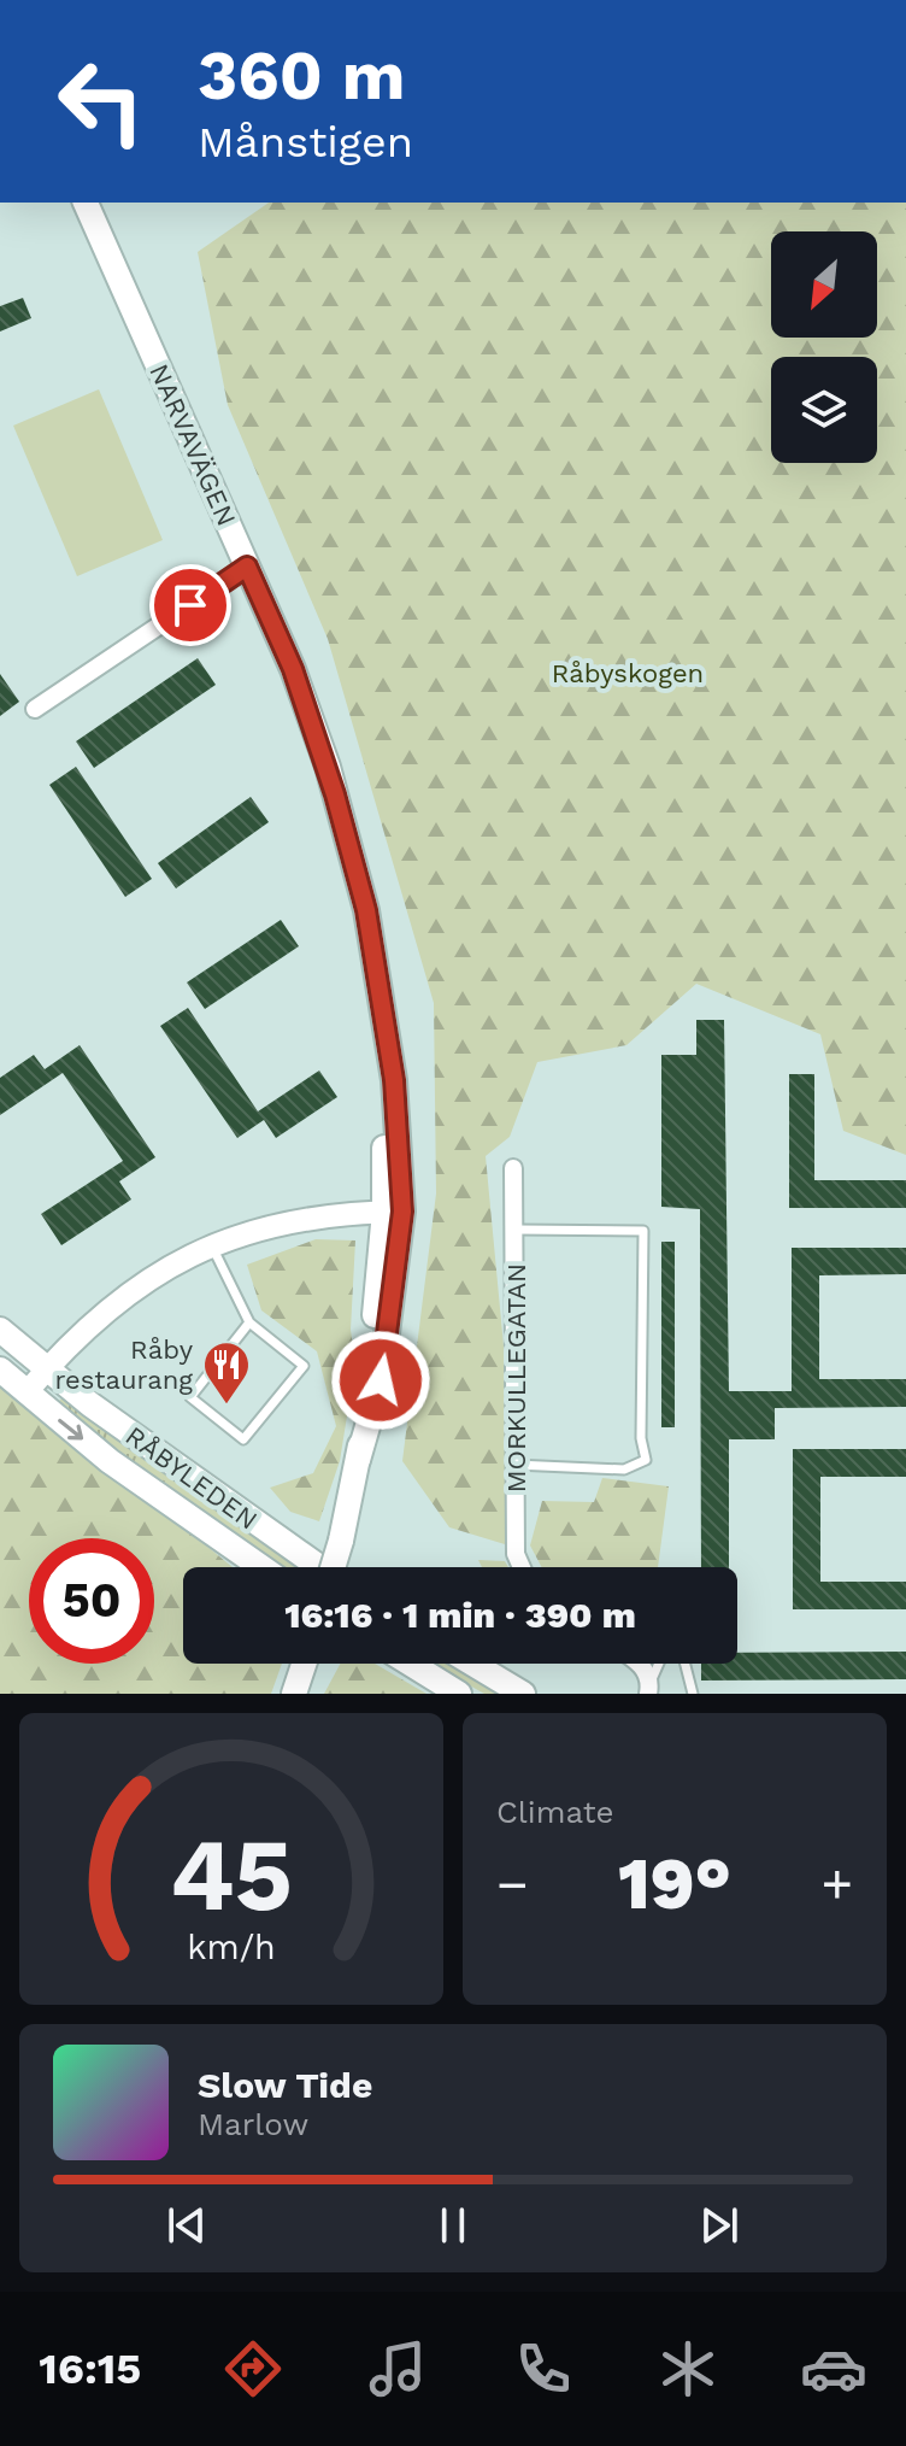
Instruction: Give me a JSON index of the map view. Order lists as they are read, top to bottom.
{
  "streets": {
    "main road": ["NARVAVÄGEN", "RÅBYLEDEN"],
    "street": ["MORKULLEGATAN"]
  },
  "parks": ["Råbyskogen"],
  "places": {
    "restaurant": ["Råby restaurang"]
  },
  "north": "bottom left",
  "page": {
    "turn": ["360 m", "Månstigen"],
    "limit": "50",
    "trip": "16:16 · 1 min · 390 m",
    "tile": "Climate",
    "heat": ["−", "19°", "+"],
    "song": ["Slow Tide", "Marlow"],
    "tabs": "16:15",
    "gauge": ["45", "km/h"]
  }
}
